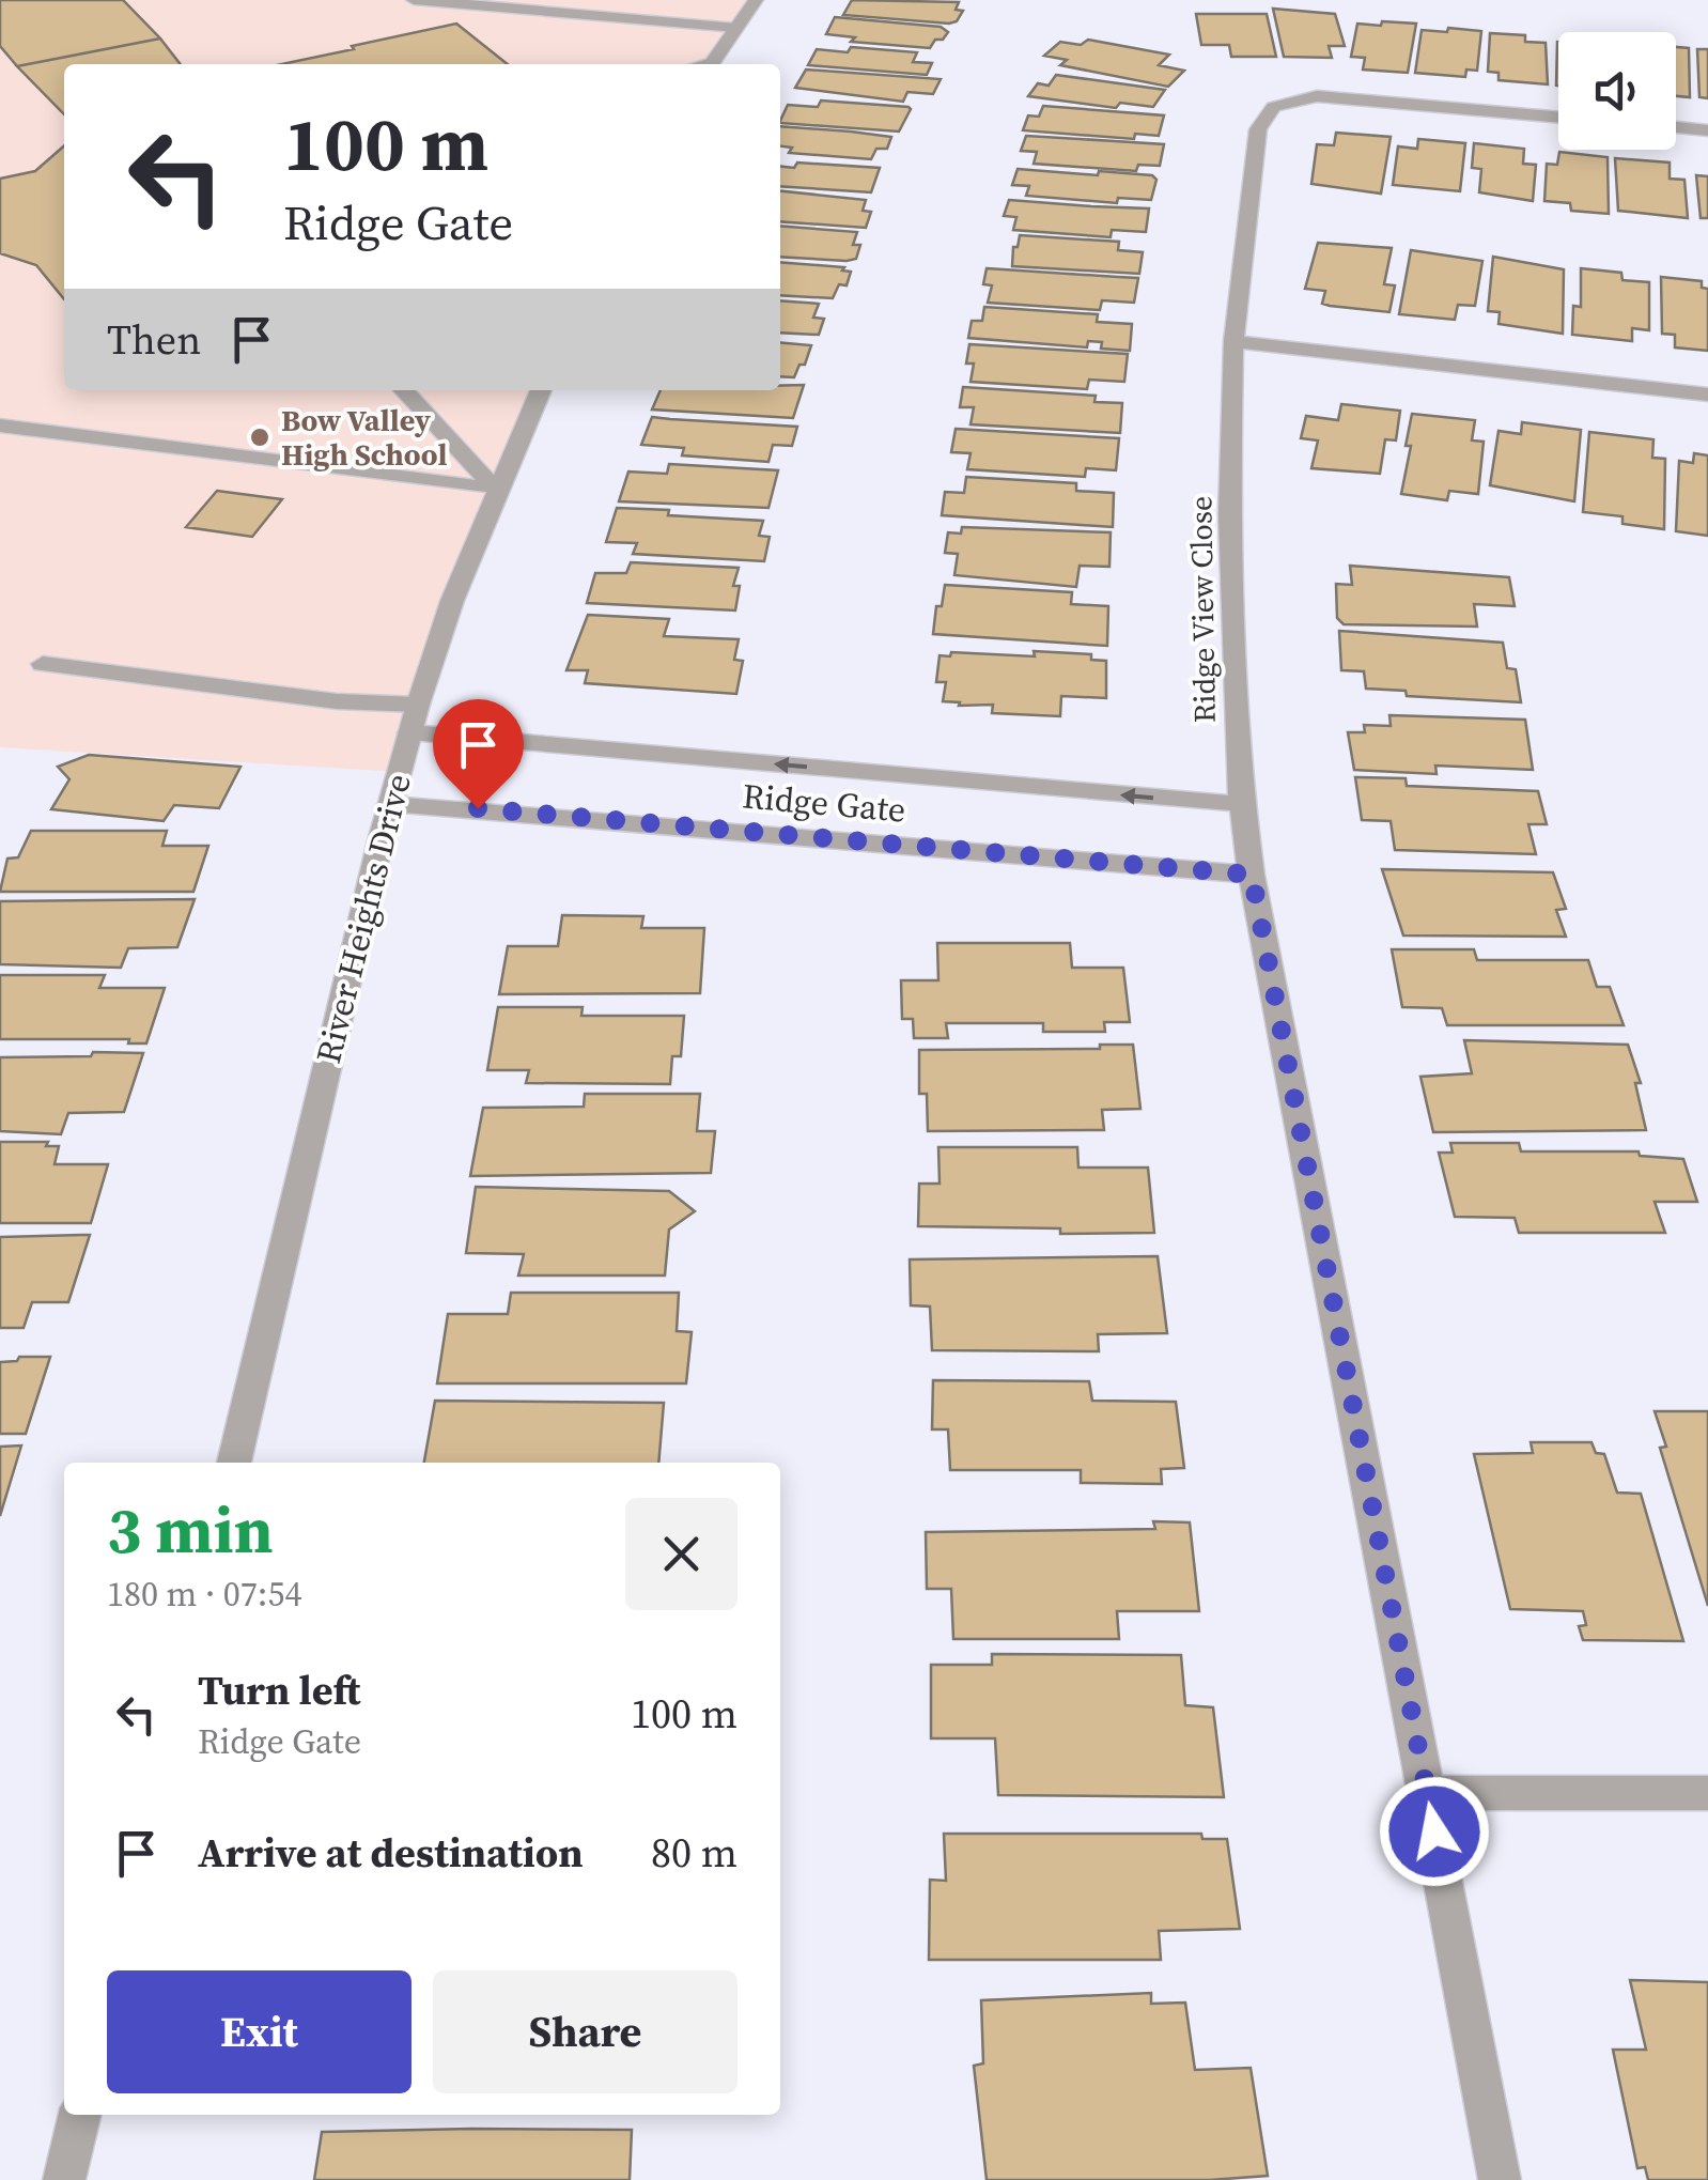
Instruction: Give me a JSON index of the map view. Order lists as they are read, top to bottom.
{
  "streets": {
    "street": ["Ridge View Close", "Ridge Gate", "River Heights Drive"]
  },
  "crossings": [
    ["Ridge View Close", "Ridge Gate"],
    ["Ridge Gate", "River Heights Drive"]
  ],
  "places": ["Bow Valley High School"],
  "page": {
    "turn": ["100 m", "Ridge Gate"],
    "then": "Then",
    "heading": ["3 min", "180 m · 07:54"],
    "list": [
      {
        "name": "Turn left",
        "note": "Ridge Gate",
        "value": "100 m"
      },
      {
        "name": "Arrive at destination",
        "value": "80 m"
      }
    ],
    "buttons": ["Exit", "Share"]
  }
}
